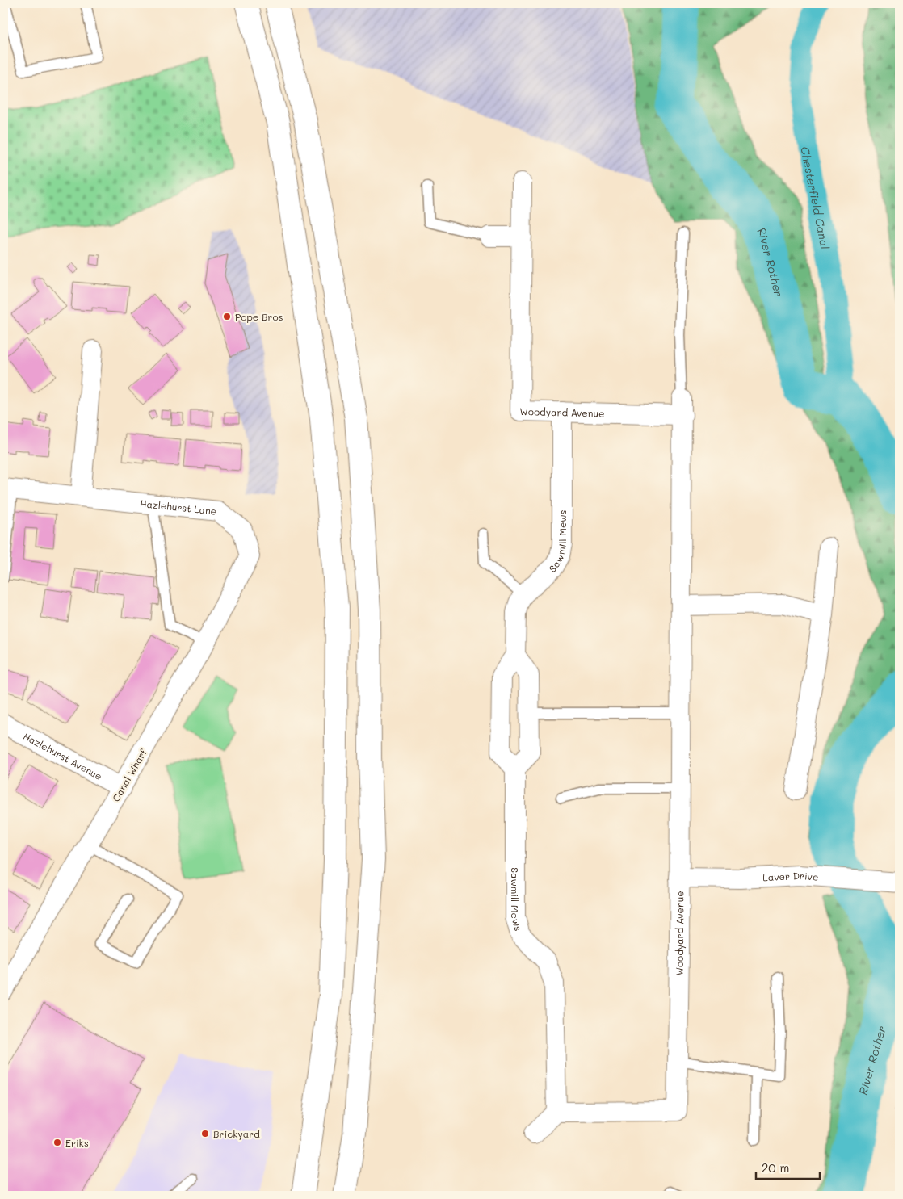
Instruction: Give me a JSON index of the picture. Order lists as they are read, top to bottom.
{
  "streets": {
    "street": [
      "Woodyard Avenue",
      "Hazlehurst Lane",
      "Sawmill Mews",
      "Hazlehurst Avenue",
      "Canal Wharf",
      "Laver Drive"
    ]
  },
  "crossings": [
    ["Woodyard Avenue", "Sawmill Mews"],
    ["Woodyard Avenue", "Laver Drive"],
    ["Hazlehurst Lane", "Canal Wharf"],
    ["Hazlehurst Avenue", "Canal Wharf"]
  ],
  "water": ["Chesterfield Canal", "River Rother"],
  "places": ["Pope Bros", "Brickyard", "Eriks"],
  "scale_bar": "20 m"
}
